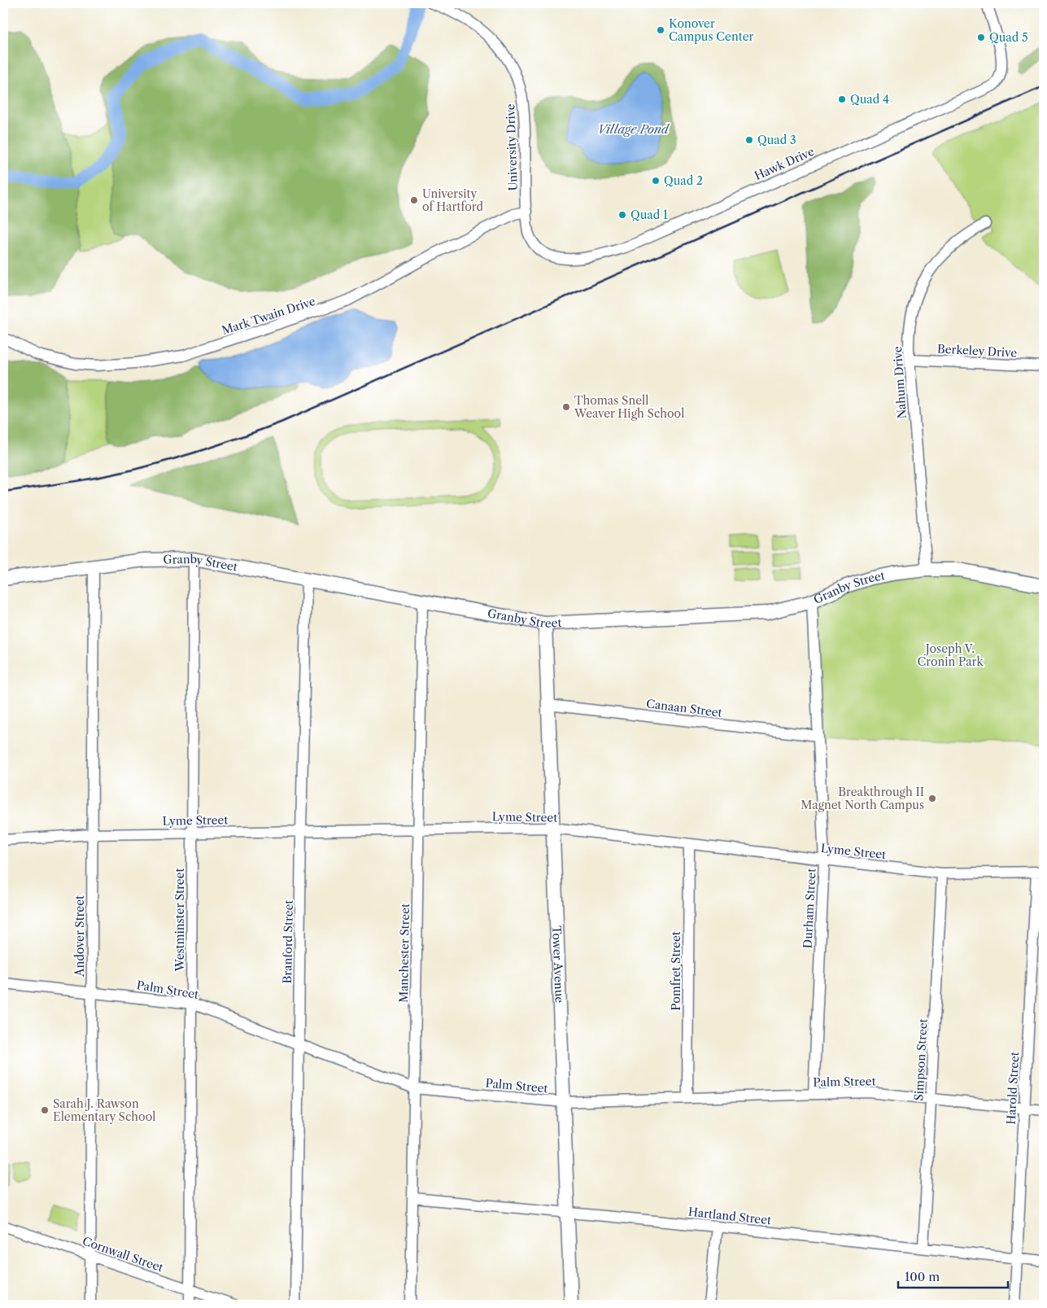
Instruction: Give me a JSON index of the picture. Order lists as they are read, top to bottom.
{
  "streets": {
    "main road": ["Granby Street", "Tower Avenue"],
    "street": [
      "University Drive",
      "Hawk Drive",
      "Mark Twain Drive",
      "Berkeley Drive",
      "Nahum Drive",
      "Canaan Street",
      "Lyme Street",
      "Durham Street",
      "Westminster Street",
      "Andover Street",
      "Branford Street",
      "Manchester Street",
      "Pomfret Street",
      "Palm Street",
      "Simpson Street",
      "Harold Street",
      "Hartland Street",
      "Cornwall Street"
    ]
  },
  "crossings": [
    ["University Drive", "Hawk Drive"],
    ["University Drive", "Mark Twain Drive"],
    ["Hawk Drive", "Mark Twain Drive"],
    ["Berkeley Drive", "Nahum Drive"],
    ["Nahum Drive", "Granby Street"],
    ["Granby Street", "Durham Street"],
    ["Granby Street", "Westminster Street"],
    ["Granby Street", "Andover Street"],
    ["Granby Street", "Branford Street"],
    ["Granby Street", "Manchester Street"],
    ["Granby Street", "Tower Avenue"],
    ["Canaan Street", "Durham Street"],
    ["Canaan Street", "Tower Avenue"],
    ["Lyme Street", "Durham Street"],
    ["Lyme Street", "Westminster Street"],
    ["Lyme Street", "Andover Street"],
    ["Lyme Street", "Branford Street"],
    ["Lyme Street", "Manchester Street"],
    ["Lyme Street", "Tower Avenue"],
    ["Lyme Street", "Pomfret Street"],
    ["Lyme Street", "Simpson Street"],
    ["Lyme Street", "Harold Street"],
    ["Durham Street", "Palm Street"],
    ["Westminster Street", "Palm Street"],
    ["Westminster Street", "Cornwall Street"],
    ["Andover Street", "Palm Street"],
    ["Andover Street", "Cornwall Street"],
    ["Branford Street", "Palm Street"],
    ["Manchester Street", "Palm Street"],
    ["Manchester Street", "Hartland Street"],
    ["Tower Avenue", "Palm Street"],
    ["Tower Avenue", "Hartland Street"],
    ["Pomfret Street", "Palm Street"],
    ["Palm Street", "Simpson Street"],
    ["Palm Street", "Harold Street"],
    ["Simpson Street", "Hartland Street"],
    ["Harold Street", "Hartland Street"]
  ],
  "water": ["Village Pond"],
  "parks": ["Joseph V. Cronin Park"],
  "places": [
    "Konover Campus Center",
    "Quad 5",
    "Quad 4",
    "Quad 3",
    "Quad 2",
    "University of Hartford",
    "Quad 1",
    "Thomas Snell Weaver High School",
    "Breakthrough II Magnet North Campus",
    "Sarah J. Rawson Elementary School"
  ],
  "scale_bar": "100 m"
}
